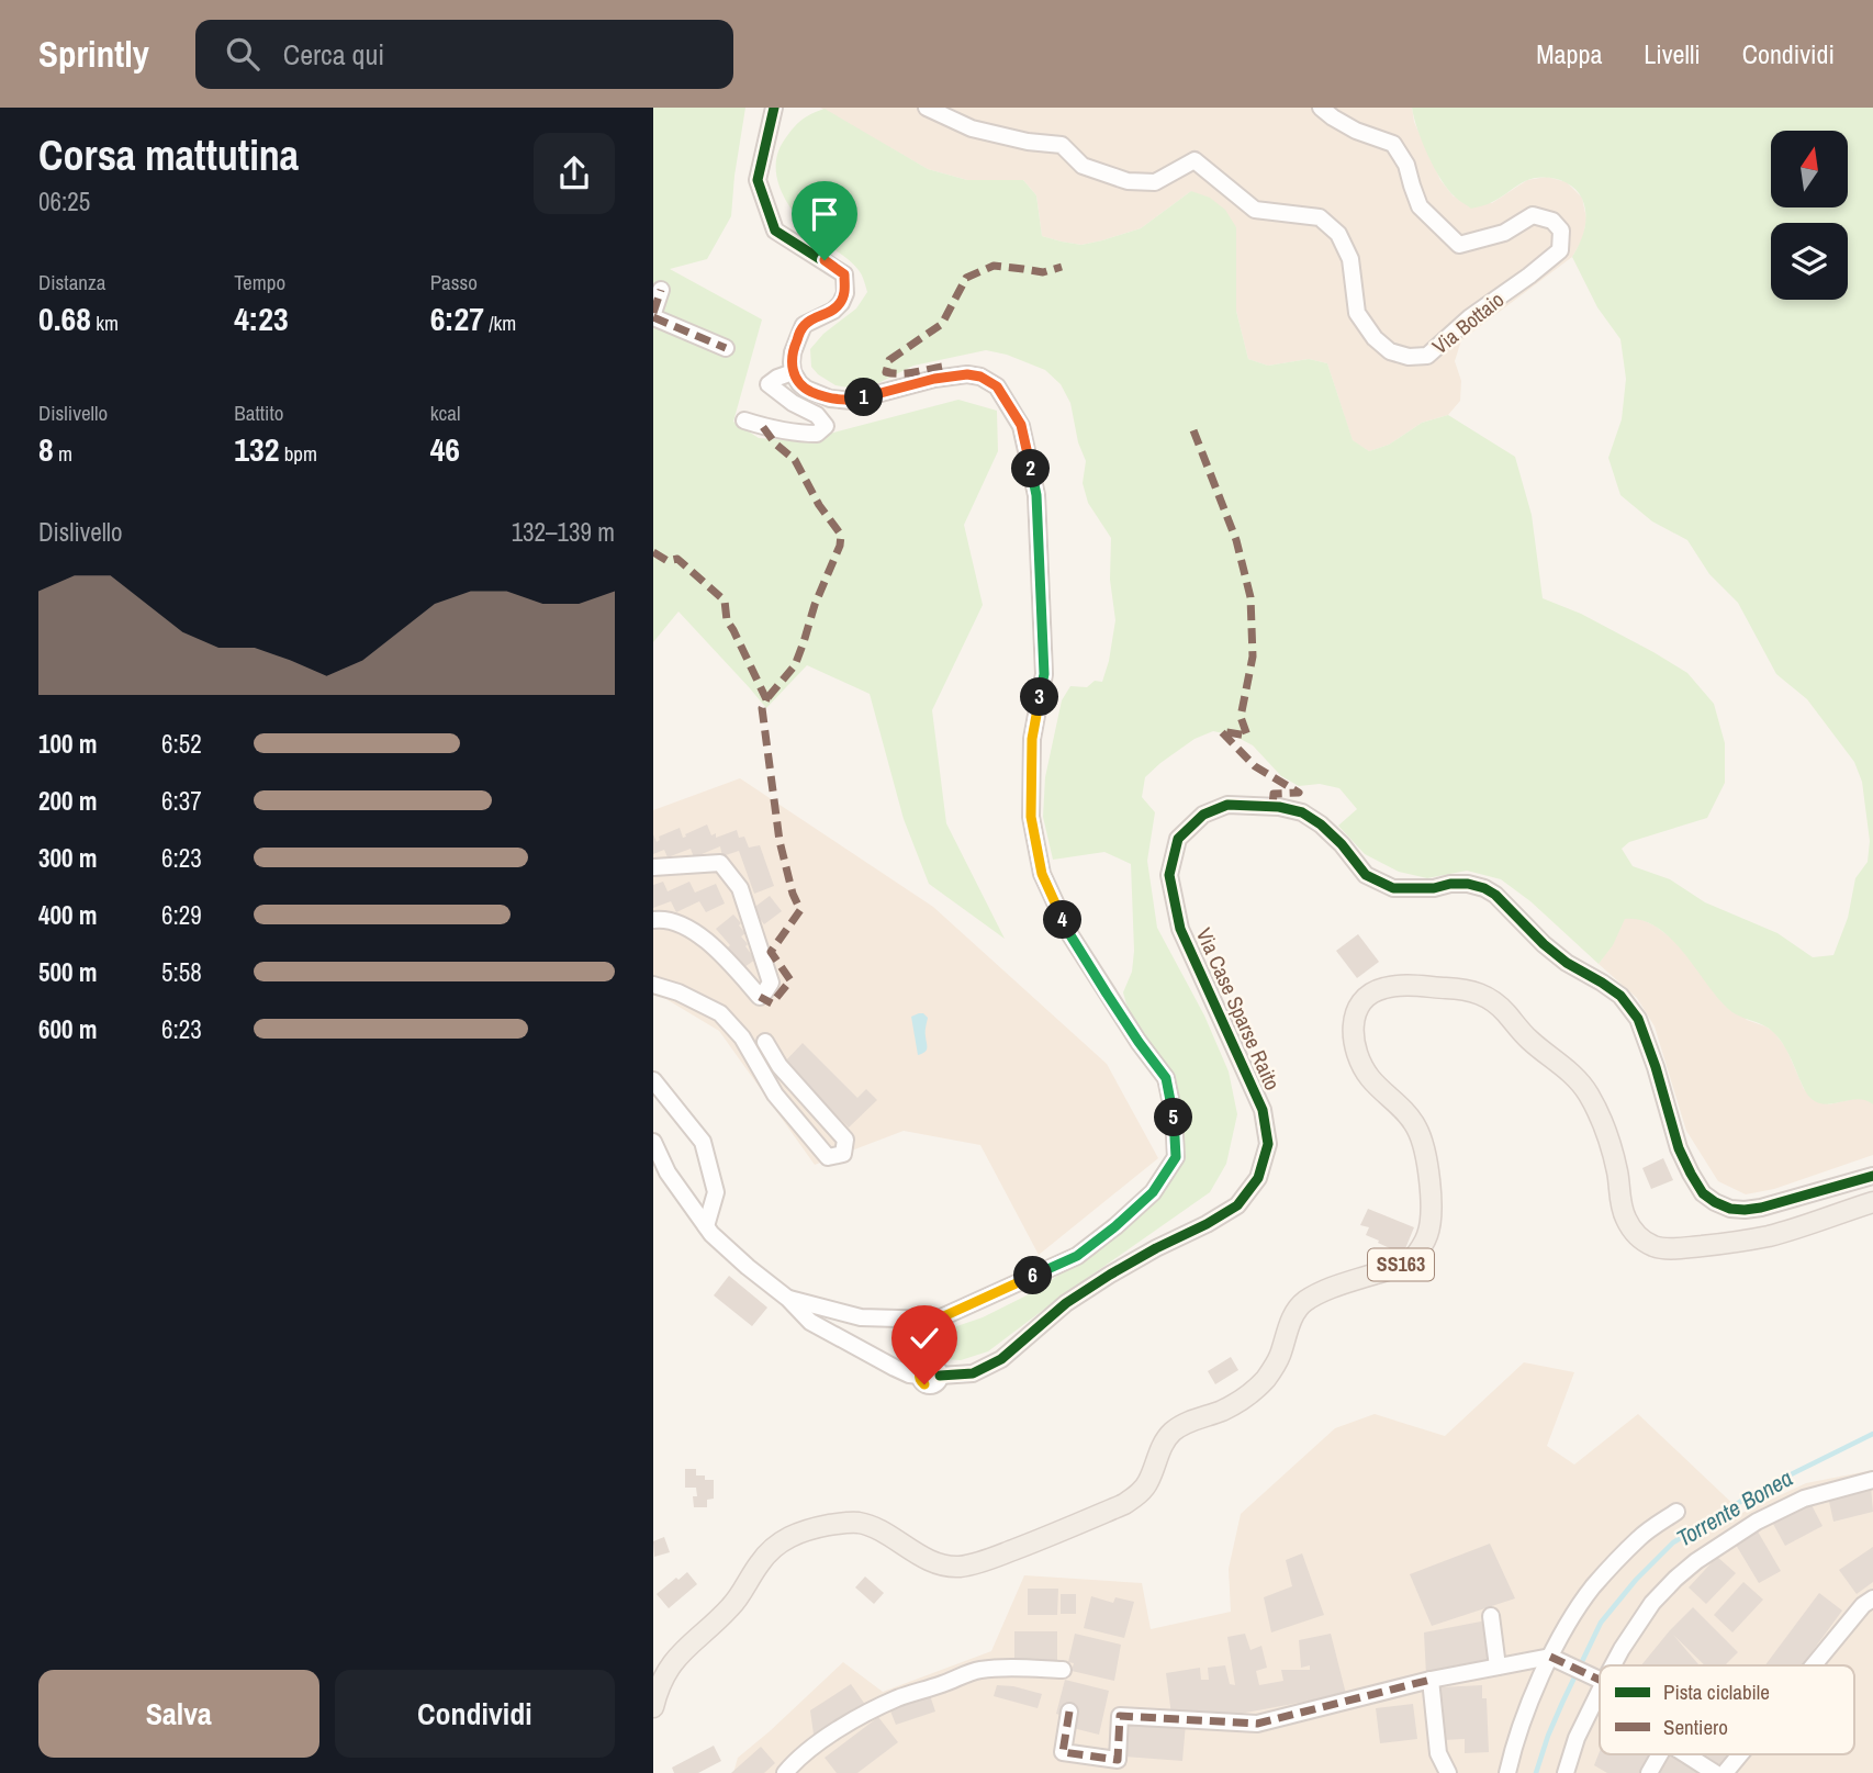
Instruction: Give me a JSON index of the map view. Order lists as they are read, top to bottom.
{
  "streets": {
    "main road": ["SS163"],
    "street": ["Via Bottaio", "Via Case Sparse Raito"]
  },
  "water": ["Torrente Bonea"],
  "legend": ["Pista ciclabile", "Sentiero"],
  "north": "top",
  "page": {
    "header": "Sprintly",
    "search": "Cerca qui",
    "nav": ["Mappa", "Livelli", "Condividi"],
    "heading": ["Corsa mattutina", "06:25"],
    "stats": [
      ["Distanza", "0.68 km"],
      ["Tempo", "4:23"],
      ["Passo", "6:27 /km"],
      ["Dislivello", "8 m"],
      ["Battito", "132 bpm"],
      ["kcal", "46"]
    ],
    "pins": [
      "1",
      "2",
      "3",
      "4",
      "5",
      "6"
    ],
    "chart": ["Dislivello", "132–139 m"],
    "list": [
      {
        "name": "100 m",
        "note": "6:52"
      },
      {
        "name": "200 m",
        "note": "6:37"
      },
      {
        "name": "300 m",
        "note": "6:23"
      },
      {
        "name": "400 m",
        "note": "6:29"
      },
      {
        "name": "500 m",
        "note": "5:58"
      },
      {
        "name": "600 m",
        "note": "6:23"
      }
    ],
    "buttons": ["Salva", "Condividi"]
  }
}
